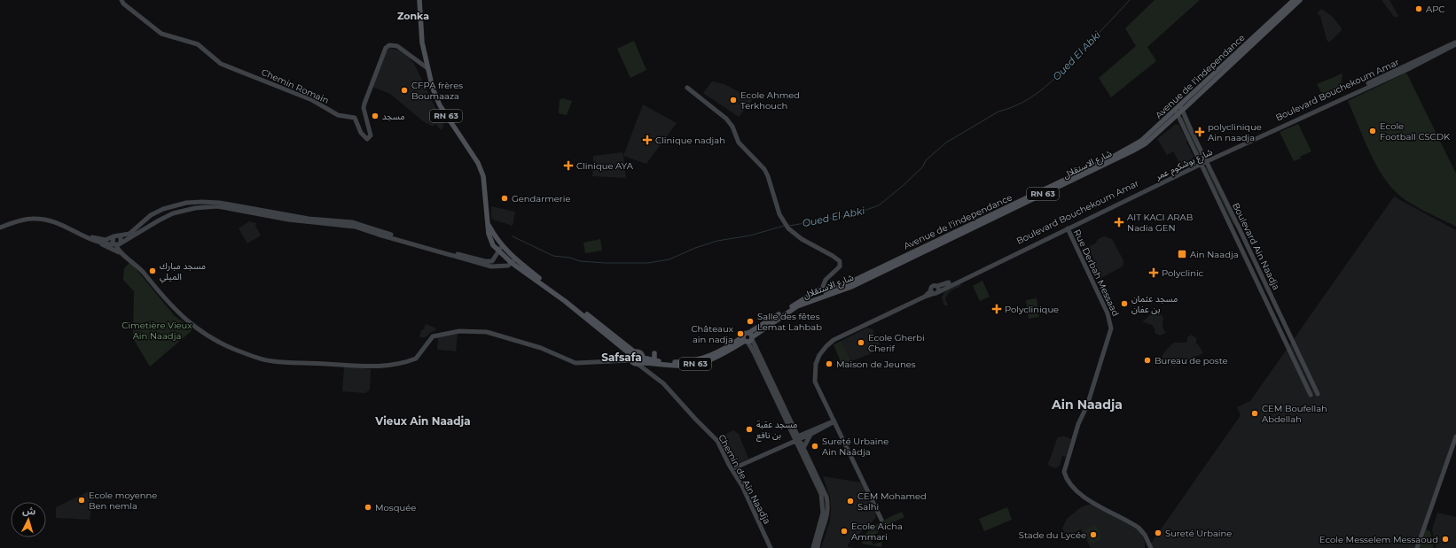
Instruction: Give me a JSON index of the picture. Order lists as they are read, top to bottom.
{
  "streets": {
    "main road": ["Avenue de l'independance", "RN 63", "شارع الاستقلال"],
    "street": [
      "Chemin Romain",
      "Boulevard Bouchekoum Amar",
      "شارع بوشكوم عمر",
      "Boulevard Ain Naadja",
      "Rue Derbah Messaad",
      "Chemin de Aïn Naadja"
    ]
  },
  "crossings": [
    ["Avenue de l'independance", "RN 63"],
    ["Avenue de l'independance", "شارع الاستقلال"],
    ["Avenue de l'independance", "Boulevard Ain Naadja"],
    ["Chemin Romain", "RN 63"],
    ["Boulevard Bouchekoum Amar", "شارع بوشكوم عمر"],
    ["Boulevard Bouchekoum Amar", "Boulevard Ain Naadja"],
    ["RN 63", "شارع الاستقلال"],
    ["RN 63", "Chemin de Aïn Naadja"],
    ["شارع الاستقلال", "Boulevard Ain Naadja"],
    ["شارع بوشكوم عمر", "Boulevard Ain Naadja"],
    ["شارع بوشكوم عمر", "Rue Derbah Messaad"]
  ],
  "districts": [
    "Zonka",
    "Safsafa",
    "Ain Naadja",
    "Vieux Ain Naadja"
  ],
  "water": ["Oued El Abki"],
  "parks": ["Cimetière Vieux Ain Naadja"],
  "places": {
    "other": [
      "APC",
      "CFPA frères Boumaaza",
      "Ecole Ahmed Terkhouch",
      "مسجد",
      "Ecole Football CSCDK",
      "Gendarmerie",
      "مسجد مبارك الميلي",
      "مسجد عثمان بن عفان",
      "Salle des fêtes Lemat Lahbab",
      "Châteaux ain nadja",
      "Ecole Gherbi Cherif",
      "Bureau de poste",
      "Maison de Jeunes",
      "CEM Boufellah Abdellah",
      "مسجد عقبة بن نافع",
      "Sureté Urbaine Ain Naâdja",
      "Ecole moyenne Ben nemla",
      "CEM Mohamed Salhi",
      "Mosquée",
      "Ecole Aicha Ammari",
      "Sureté Urbaine",
      "Stade du Lycée",
      "Ecole Messelem Messaoud"
    ],
    "health": [
      "polyclinique Ain naadja",
      "Clinique nadjah",
      "Clinique AYA",
      "AIT KACI ARAB Nadia GEN",
      "Polyclinic",
      "Polyclinique"
    ],
    "transit": ["Ain Naadja"]
  },
  "north": "top"
}
